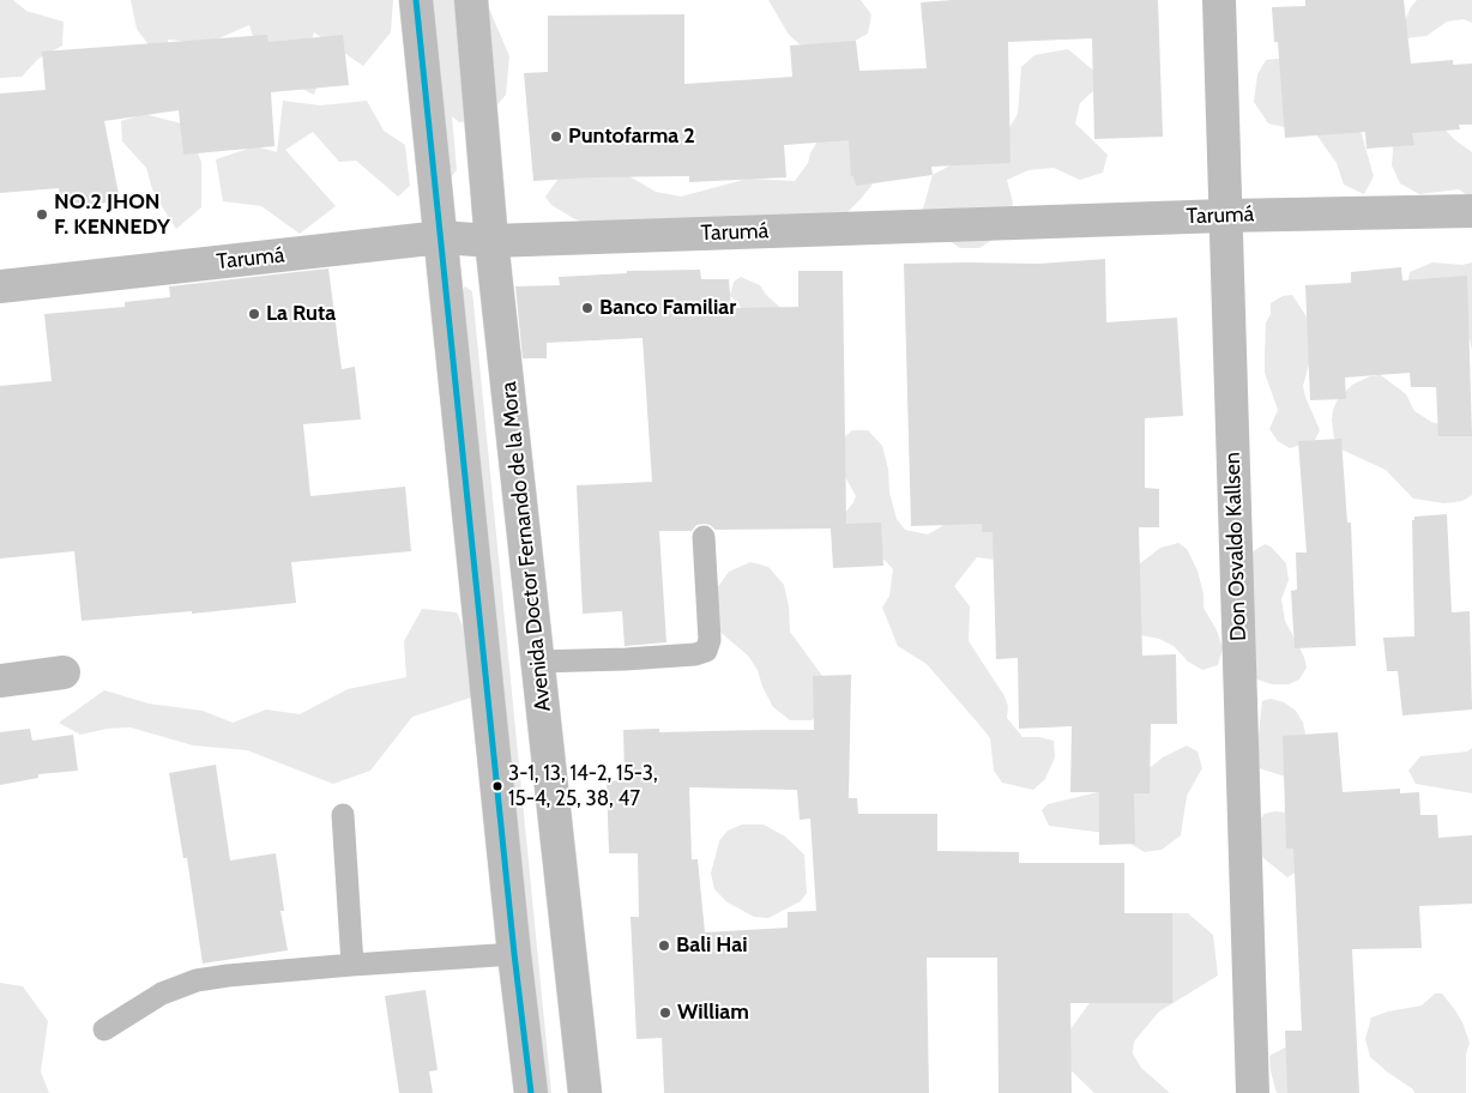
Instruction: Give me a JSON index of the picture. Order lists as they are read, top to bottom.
{
  "streets": {
    "main road": ["Tarumá", "Avenida Doctor Fernando de la Mora", "Don Osvaldo Kallsen"]
  },
  "crossings": [
    ["Tarumá", "Avenida Doctor Fernando de la Mora"],
    ["Tarumá", "Don Osvaldo Kallsen"]
  ],
  "places": [
    "Puntofarma 2",
    "NO.2 JHON F. KENNEDY",
    "Banco Familiar",
    "La Ruta",
    "3-1, 13, 14-2, 15-3, 15-4, 25, 38, 47",
    "Bali Hai",
    "William"
  ]
}
